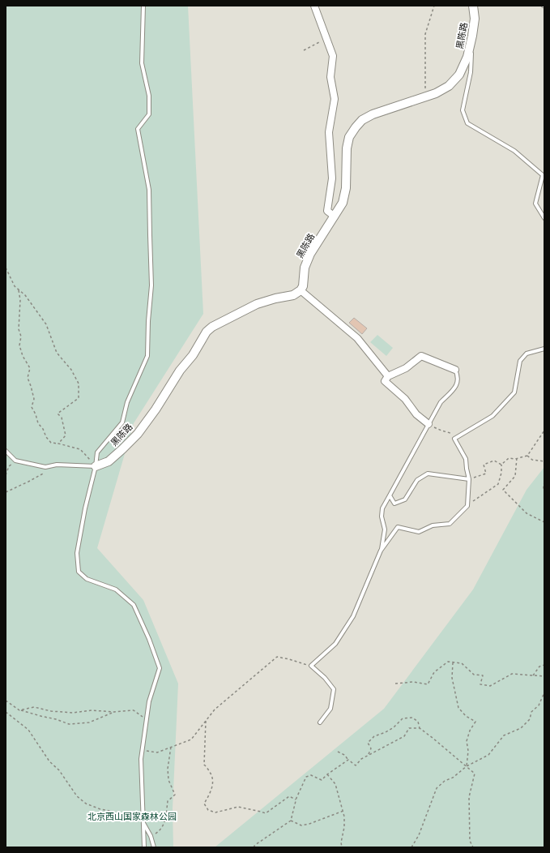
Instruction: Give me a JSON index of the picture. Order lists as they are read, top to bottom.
{
  "streets": {
    "street": ["黑陈路"]
  },
  "parks": ["北京西山国家森林公园"]
}
